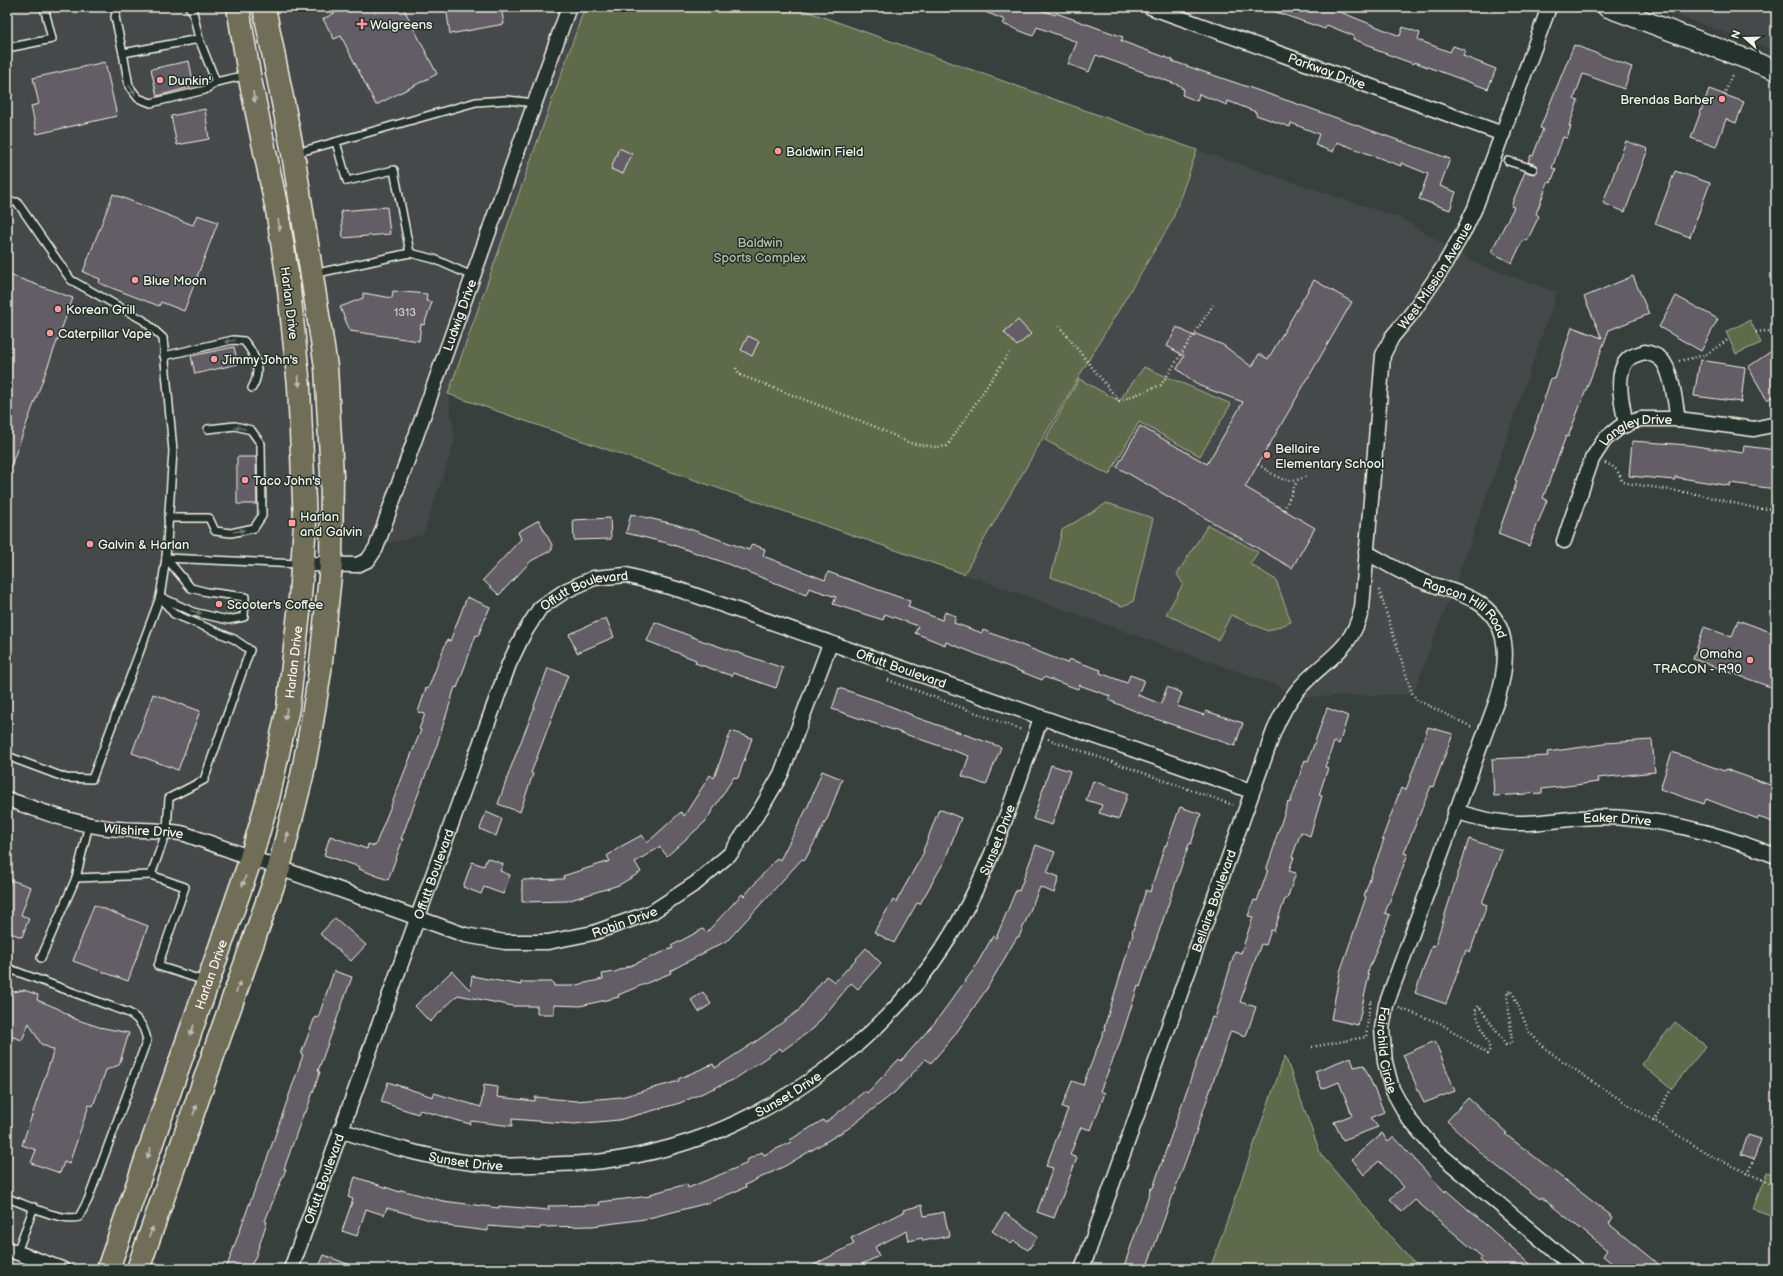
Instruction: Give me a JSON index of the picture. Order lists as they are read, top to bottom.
{
  "streets": {
    "main road": ["Harlan Drive"],
    "street": [
      "Parkway Drive",
      "West Mission Avenue",
      "Ludwig Drive",
      "Langley Drive",
      "Offutt Boulevard",
      "Rapcon Hill Road",
      "Eaker Drive",
      "Wilshire Drive",
      "Sunset Drive",
      "Bellaire Boulevard",
      "Robin Drive",
      "Fairchild Circle"
    ]
  },
  "crossings": [
    ["Parkway Drive", "West Mission Avenue"],
    ["West Mission Avenue", "Rapcon Hill Road"],
    ["West Mission Avenue", "Bellaire Boulevard"],
    ["Harlan Drive", "Ludwig Drive"],
    ["Harlan Drive", "Wilshire Drive"],
    ["Harlan Drive", "Robin Drive"],
    ["Offutt Boulevard", "Sunset Drive"],
    ["Offutt Boulevard", "Bellaire Boulevard"],
    ["Offutt Boulevard", "Robin Drive"],
    ["Rapcon Hill Road", "Bellaire Boulevard"],
    ["Rapcon Hill Road", "Fairchild Circle"],
    ["Eaker Drive", "Fairchild Circle"],
    ["Wilshire Drive", "Robin Drive"]
  ],
  "parks": ["Baldwin Sports Complex"],
  "places": {
    "health": ["Walgreens"],
    "other": [
      "Dunkin'",
      "Brendas Barber",
      "Baldwin Field",
      "Blue Moon",
      "Korean Grill",
      "Caterpillar Vape",
      "Jimmy John's",
      "Bellaire Elementary School",
      "Taco John's",
      "Galvin & Harlan",
      "Scooter's Coffee",
      "Omaha TRACON - R90"
    ],
    "transit": ["Harlan and Galvin"]
  },
  "house_numbers": ["1313"],
  "north": "left"
}
